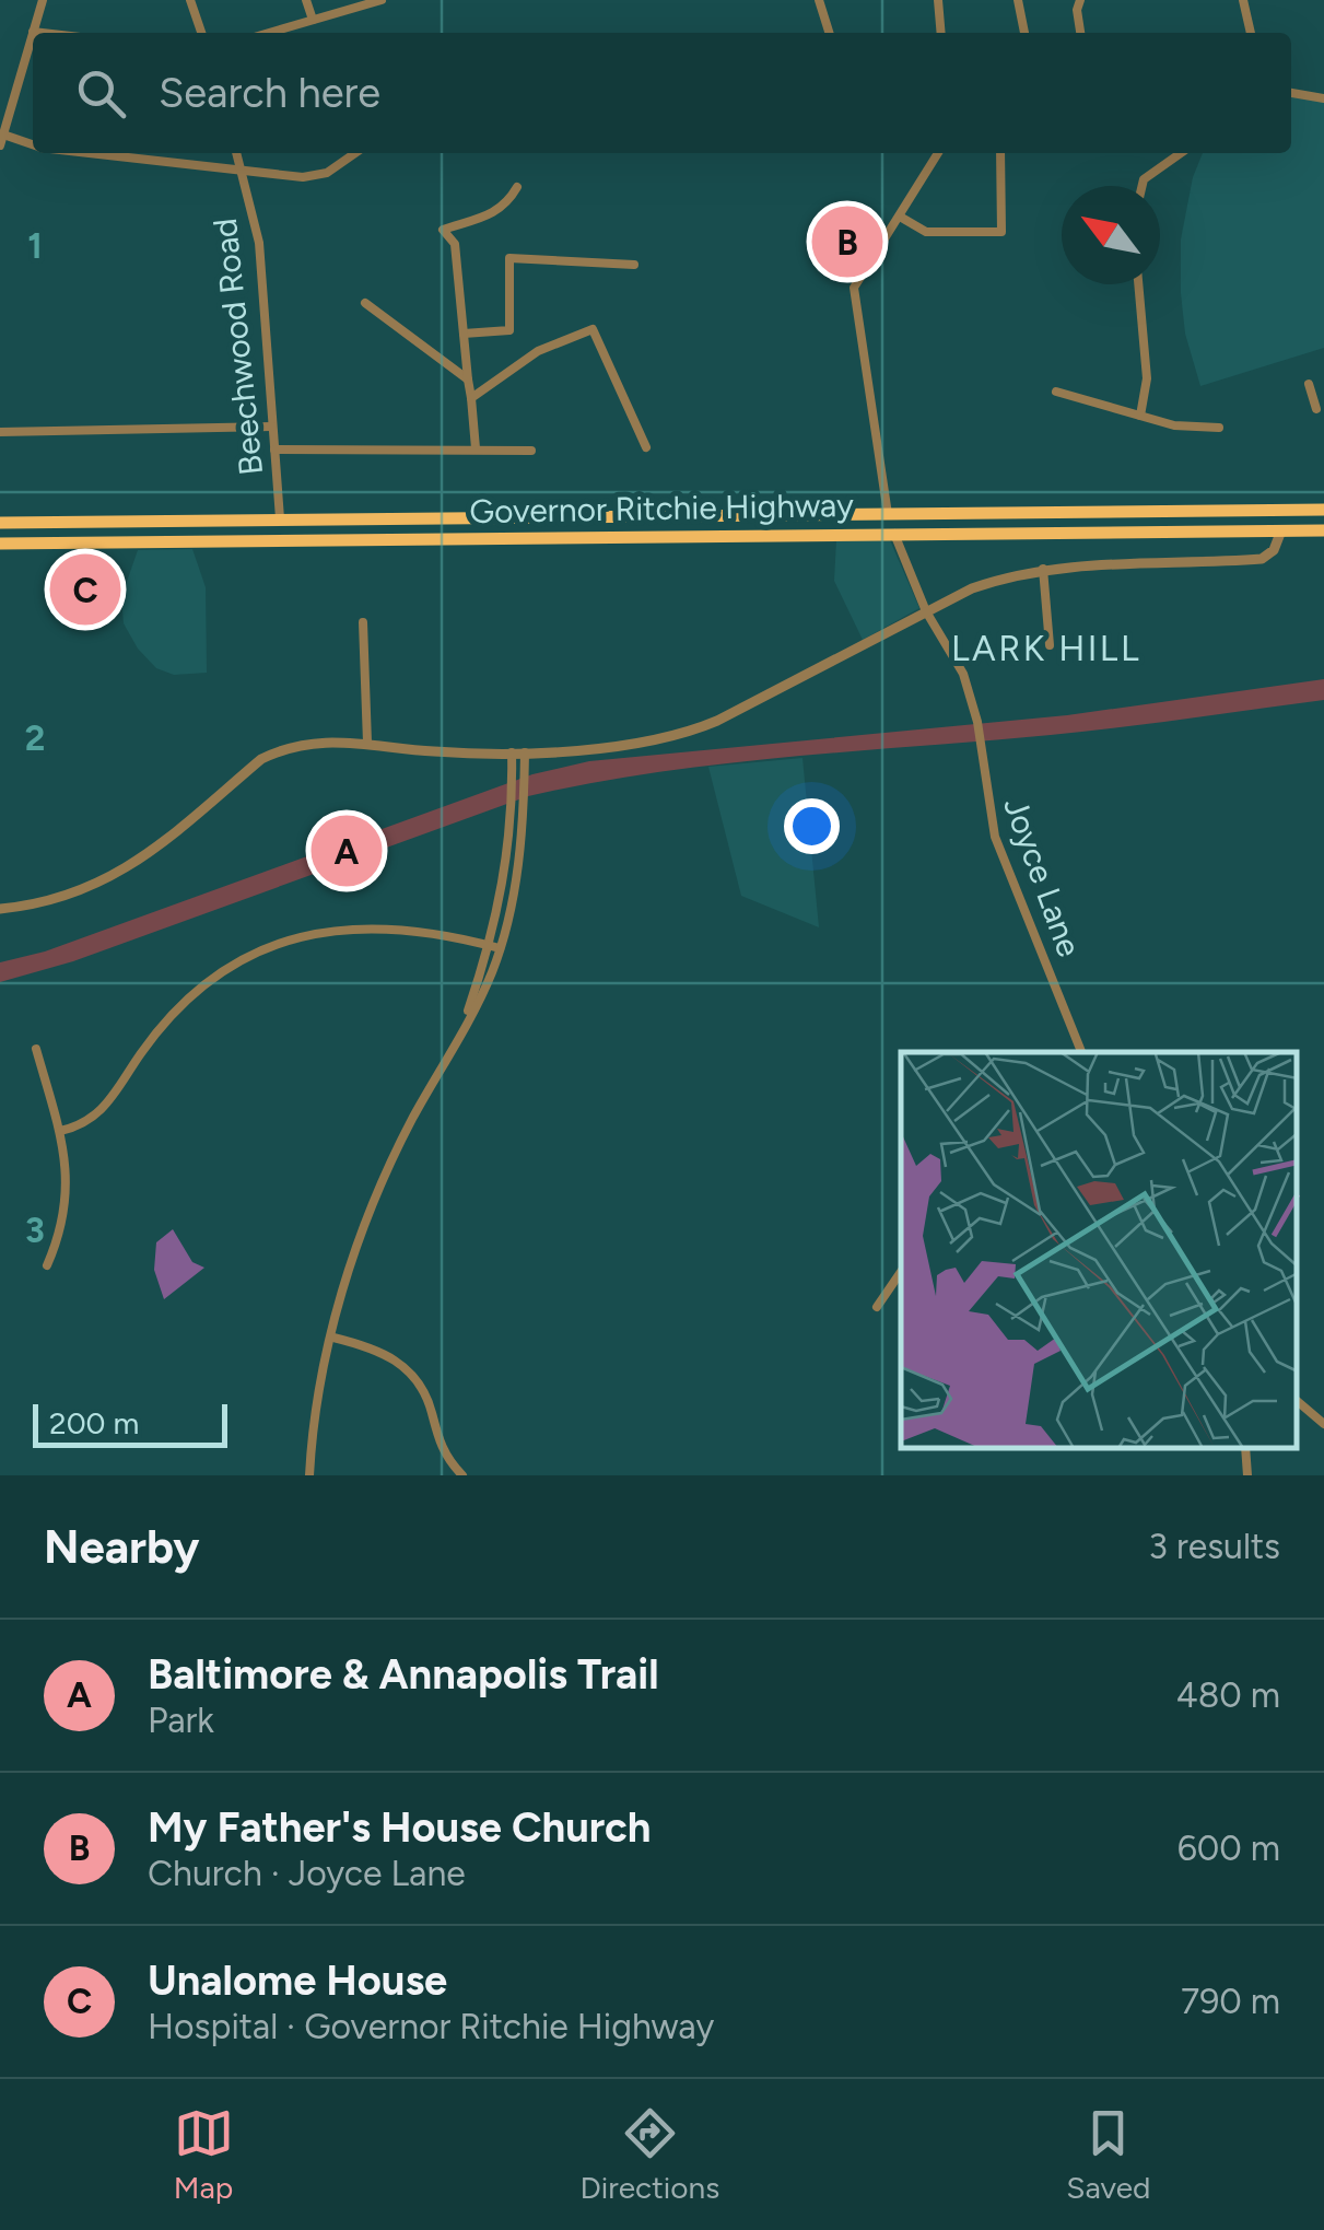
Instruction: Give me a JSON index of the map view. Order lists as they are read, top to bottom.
{
  "streets": {
    "highway": ["Governor Ritchie Highway"],
    "street": ["Beechwood Road", "Joyce Lane"]
  },
  "crossings": [
    ["Beechwood Road", "Governor Ritchie Highway"],
    ["Governor Ritchie Highway", "Joyce Lane"]
  ],
  "districts": ["LARK HILL"],
  "scale_bar": "200 m",
  "north": "top left",
  "page": {
    "search": "Search here",
    "pins": ["B", "C", "A"],
    "scale": "200 m",
    "heading": ["Nearby", "3 results"],
    "list": [
      {
        "mark": "A",
        "name": "Baltimore & Annapolis Trail",
        "note": "Park",
        "value": "480 m"
      },
      {
        "mark": "B",
        "name": "My Father's House Church",
        "note": "Church · Joyce Lane",
        "value": "600 m"
      },
      {
        "mark": "C",
        "name": "Unalome House",
        "note": "Hospital · Governor Ritchie Highway",
        "value": "790 m"
      }
    ],
    "nav": ["Map", "Directions", "Saved"]
  },
  "grid": {
    "rows": ["1", "2", "3"]
  }
}
